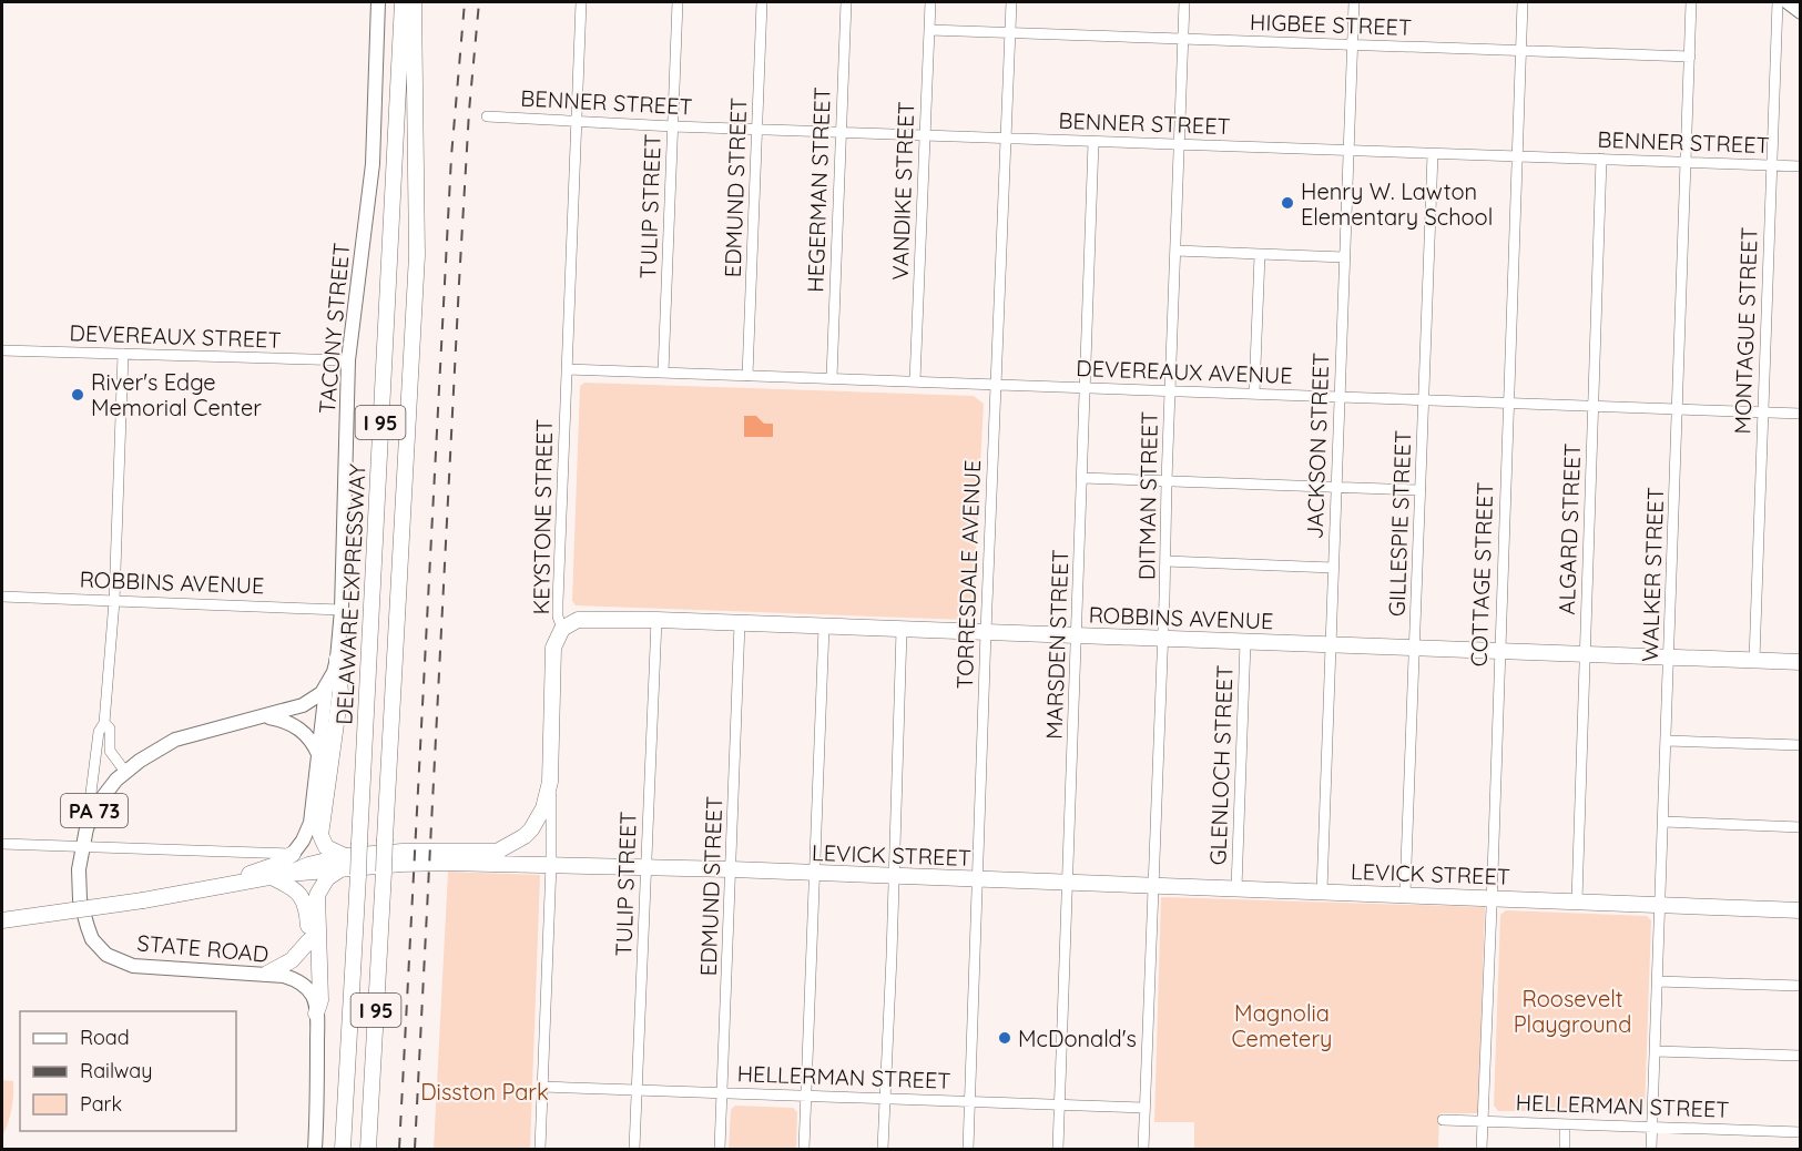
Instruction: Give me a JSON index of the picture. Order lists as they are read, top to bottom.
{
  "streets": {
    "highway": [
      "I 95",
      "KEYSTONE STREET",
      "ROBBINS AVENUE",
      "DELAWARE EXPRESSWAY",
      "LEVICK STREET"
    ],
    "main road": ["TACONY STREET", "PA 73", "STATE ROAD"],
    "street": [
      "HIGBEE STREET",
      "BENNER STREET",
      "EDMUND STREET",
      "HEGERMAN STREET",
      "VANDIKE STREET",
      "TULIP STREET",
      "MONTAGUE STREET",
      "DEVEREAUX STREET",
      "DEVEREAUX AVENUE",
      "JACKSON STREET",
      "DITMAN STREET",
      "GILLESPIE STREET",
      "ALGARD STREET",
      "TORRESDALE AVENUE",
      "COTTAGE STREET",
      "WALKER STREET",
      "MARSDEN STREET",
      "GLENLOCH STREET",
      "HELLERMAN STREET"
    ]
  },
  "crossings": [
    ["HIGBEE STREET", "VANDIKE STREET"],
    ["HIGBEE STREET", "JACKSON STREET"],
    ["HIGBEE STREET", "DITMAN STREET"],
    ["HIGBEE STREET", "TORRESDALE AVENUE"],
    ["HIGBEE STREET", "COTTAGE STREET"],
    ["HIGBEE STREET", "WALKER STREET"],
    ["BENNER STREET", "EDMUND STREET"],
    ["BENNER STREET", "HEGERMAN STREET"],
    ["BENNER STREET", "VANDIKE STREET"],
    ["BENNER STREET", "TULIP STREET"],
    ["BENNER STREET", "MONTAGUE STREET"],
    ["BENNER STREET", "JACKSON STREET"],
    ["BENNER STREET", "DITMAN STREET"],
    ["BENNER STREET", "KEYSTONE STREET"],
    ["BENNER STREET", "GILLESPIE STREET"],
    ["BENNER STREET", "ALGARD STREET"],
    ["BENNER STREET", "TORRESDALE AVENUE"],
    ["BENNER STREET", "COTTAGE STREET"],
    ["BENNER STREET", "WALKER STREET"],
    ["BENNER STREET", "MARSDEN STREET"],
    ["EDMUND STREET", "DEVEREAUX AVENUE"],
    ["EDMUND STREET", "ROBBINS AVENUE"],
    ["EDMUND STREET", "LEVICK STREET"],
    ["EDMUND STREET", "HELLERMAN STREET"],
    ["HEGERMAN STREET", "DEVEREAUX AVENUE"],
    ["VANDIKE STREET", "DEVEREAUX AVENUE"],
    ["TULIP STREET", "DEVEREAUX AVENUE"],
    ["TULIP STREET", "ROBBINS AVENUE"],
    ["TULIP STREET", "LEVICK STREET"],
    ["TULIP STREET", "HELLERMAN STREET"],
    ["TACONY STREET", "DEVEREAUX STREET"],
    ["TACONY STREET", "ROBBINS AVENUE"],
    ["MONTAGUE STREET", "DEVEREAUX AVENUE"],
    ["MONTAGUE STREET", "ROBBINS AVENUE"],
    ["DEVEREAUX AVENUE", "JACKSON STREET"],
    ["DEVEREAUX AVENUE", "DITMAN STREET"],
    ["DEVEREAUX AVENUE", "KEYSTONE STREET"],
    ["DEVEREAUX AVENUE", "GILLESPIE STREET"],
    ["DEVEREAUX AVENUE", "ALGARD STREET"],
    ["DEVEREAUX AVENUE", "TORRESDALE AVENUE"],
    ["DEVEREAUX AVENUE", "COTTAGE STREET"],
    ["DEVEREAUX AVENUE", "WALKER STREET"],
    ["DEVEREAUX AVENUE", "MARSDEN STREET"],
    ["JACKSON STREET", "ROBBINS AVENUE"],
    ["JACKSON STREET", "LEVICK STREET"],
    ["DITMAN STREET", "ROBBINS AVENUE"],
    ["DITMAN STREET", "LEVICK STREET"],
    ["DITMAN STREET", "HELLERMAN STREET"],
    ["KEYSTONE STREET", "ROBBINS AVENUE"],
    ["KEYSTONE STREET", "LEVICK STREET"],
    ["KEYSTONE STREET", "HELLERMAN STREET"],
    ["GILLESPIE STREET", "ROBBINS AVENUE"],
    ["GILLESPIE STREET", "LEVICK STREET"],
    ["ALGARD STREET", "ROBBINS AVENUE"],
    ["ALGARD STREET", "LEVICK STREET"],
    ["TORRESDALE AVENUE", "ROBBINS AVENUE"],
    ["TORRESDALE AVENUE", "LEVICK STREET"],
    ["TORRESDALE AVENUE", "HELLERMAN STREET"],
    ["COTTAGE STREET", "ROBBINS AVENUE"],
    ["COTTAGE STREET", "LEVICK STREET"],
    ["COTTAGE STREET", "HELLERMAN STREET"],
    ["WALKER STREET", "ROBBINS AVENUE"],
    ["WALKER STREET", "LEVICK STREET"],
    ["WALKER STREET", "HELLERMAN STREET"],
    ["ROBBINS AVENUE", "MARSDEN STREET"],
    ["ROBBINS AVENUE", "GLENLOCH STREET"],
    ["MARSDEN STREET", "LEVICK STREET"],
    ["MARSDEN STREET", "HELLERMAN STREET"],
    ["GLENLOCH STREET", "LEVICK STREET"]
  ],
  "parks": ["Roosevelt Playground", "Magnolia Cemetery", "Disston Park"],
  "places": ["Henry W. Lawton Elementary School", "River's Edge Memorial Center", "McDonald's"],
  "legend": ["Road", "Railway", "Park"]
}
